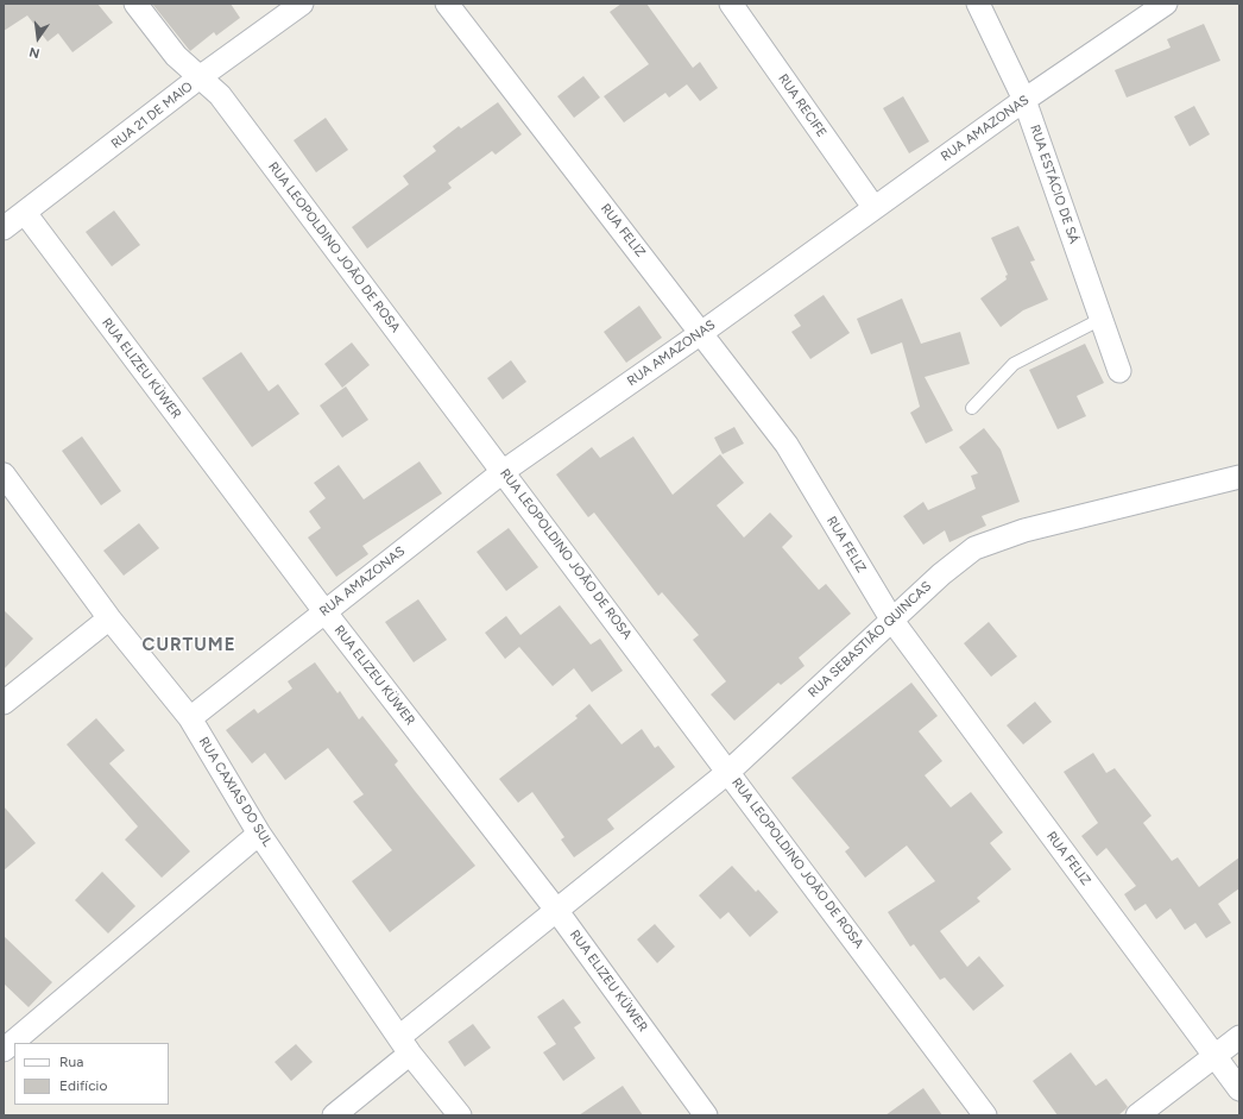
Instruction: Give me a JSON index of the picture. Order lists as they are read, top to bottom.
{
  "streets": {
    "street": [
      "RUA RECIFE",
      "RUA 21 DE MAIO",
      "RUA AMAZONAS",
      "RUA ESTÁCIO DE SÁ",
      "RUA FELIZ",
      "RUA LEOPOLDINO JOÃO DE ROSA",
      "RUA ELIZEU KÜWER",
      "RUA SEBASTIÃO QUINCAS",
      "RUA CAXIAS DO SUL"
    ]
  },
  "crossings": [
    ["RUA RECIFE", "RUA AMAZONAS"],
    ["RUA 21 DE MAIO", "RUA LEOPOLDINO JOÃO DE ROSA"],
    ["RUA 21 DE MAIO", "RUA ELIZEU KÜWER"],
    ["RUA AMAZONAS", "RUA ESTÁCIO DE SÁ"],
    ["RUA AMAZONAS", "RUA FELIZ"],
    ["RUA AMAZONAS", "RUA LEOPOLDINO JOÃO DE ROSA"],
    ["RUA AMAZONAS", "RUA ELIZEU KÜWER"],
    ["RUA AMAZONAS", "RUA CAXIAS DO SUL"],
    ["RUA FELIZ", "RUA SEBASTIÃO QUINCAS"],
    ["RUA LEOPOLDINO JOÃO DE ROSA", "RUA SEBASTIÃO QUINCAS"],
    ["RUA ELIZEU KÜWER", "RUA SEBASTIÃO QUINCAS"],
    ["RUA SEBASTIÃO QUINCAS", "RUA CAXIAS DO SUL"]
  ],
  "districts": ["CURTUME"],
  "legend": ["Rua", "Edifício"],
  "north": "bottom"
}
